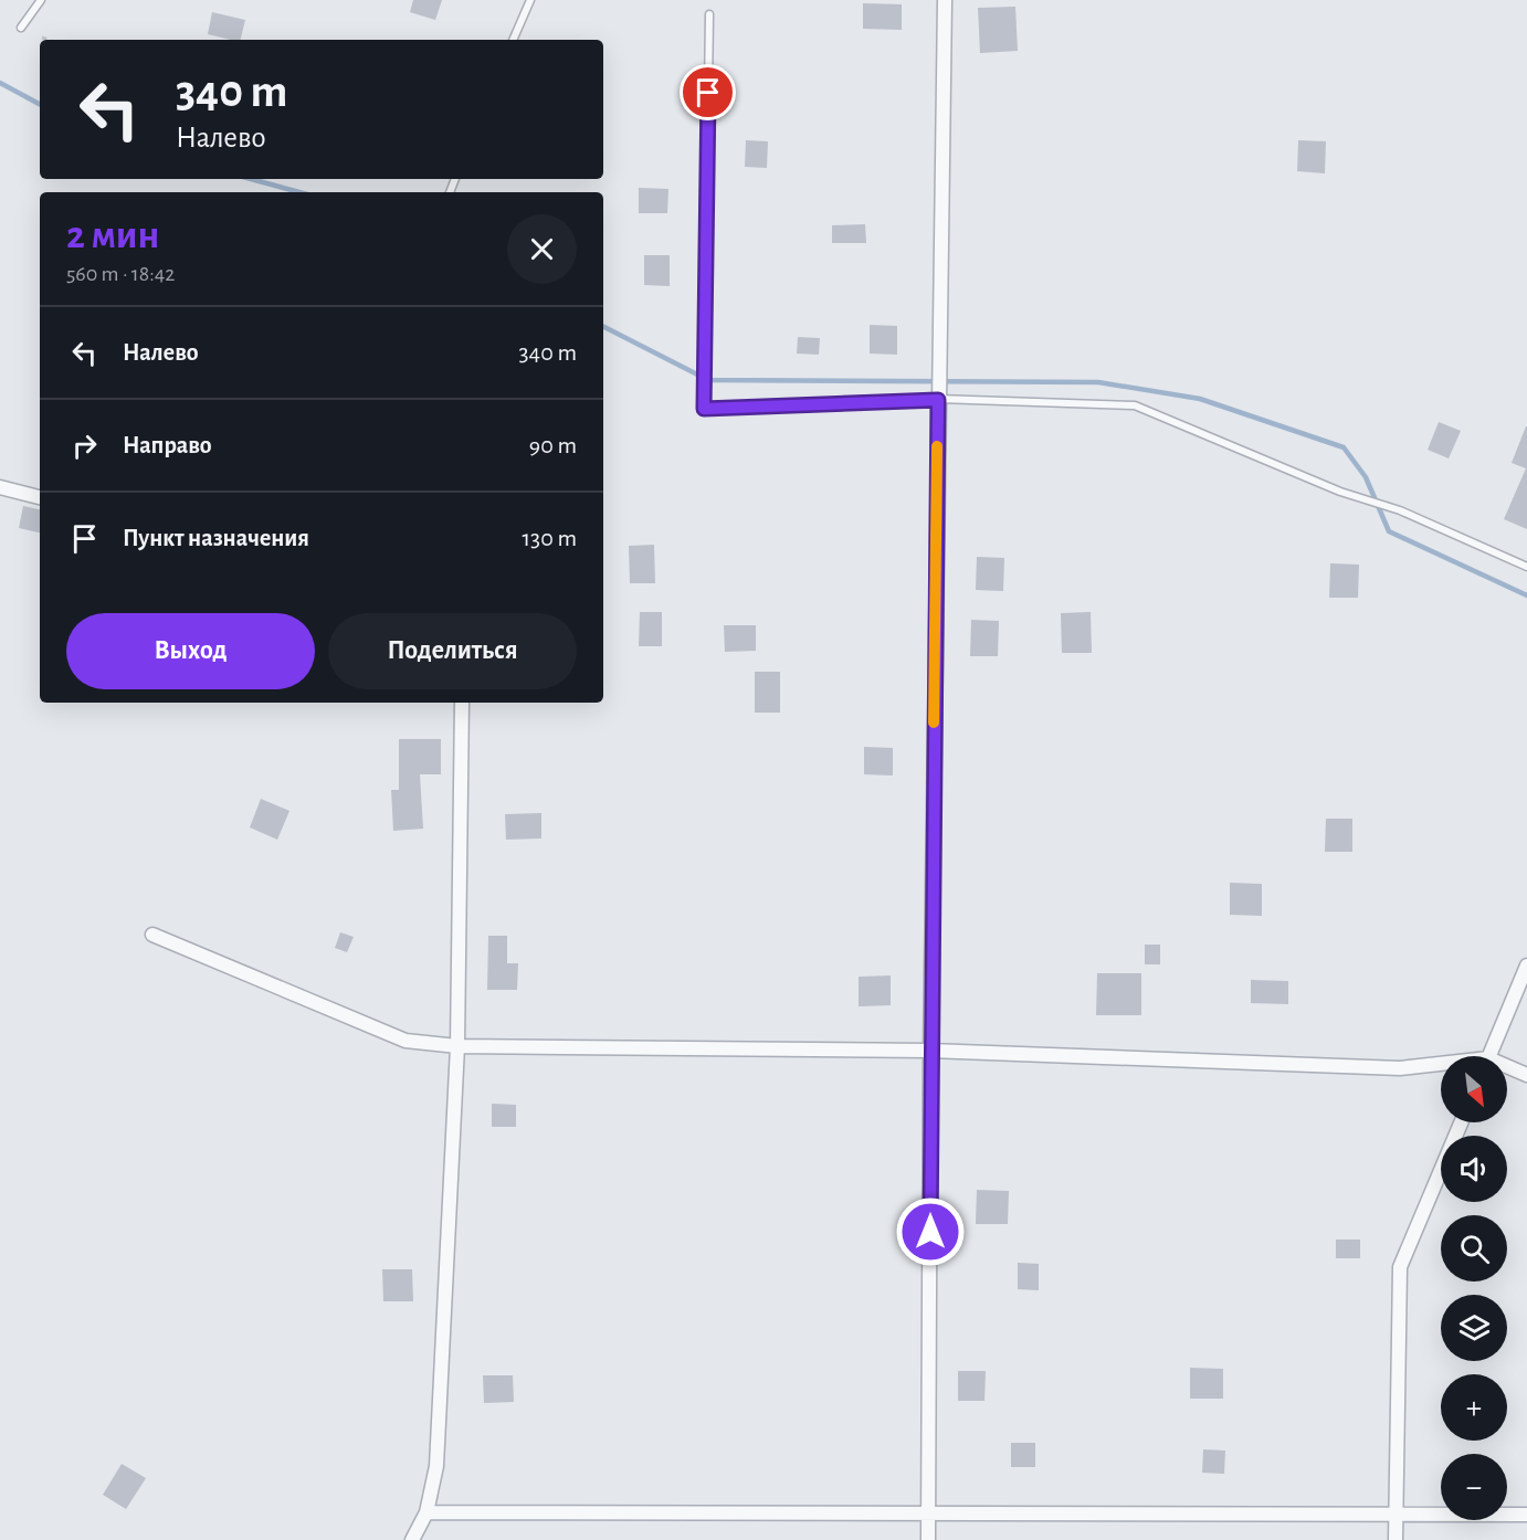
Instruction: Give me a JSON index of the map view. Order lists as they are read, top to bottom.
{
  "north": "bottom right",
  "page": {
    "turn": ["340 m", "Налево"],
    "heading": ["2 мин", "560 m · 18:42"],
    "list": [
      {
        "name": "Налево",
        "value": "340 m"
      },
      {
        "name": "Направо",
        "value": "90 m"
      },
      {
        "name": "Пункт назначения",
        "value": "130 m"
      }
    ],
    "buttons": ["Выход", "Поделиться"],
    "map_buttons": ["+", "−"]
  }
}
